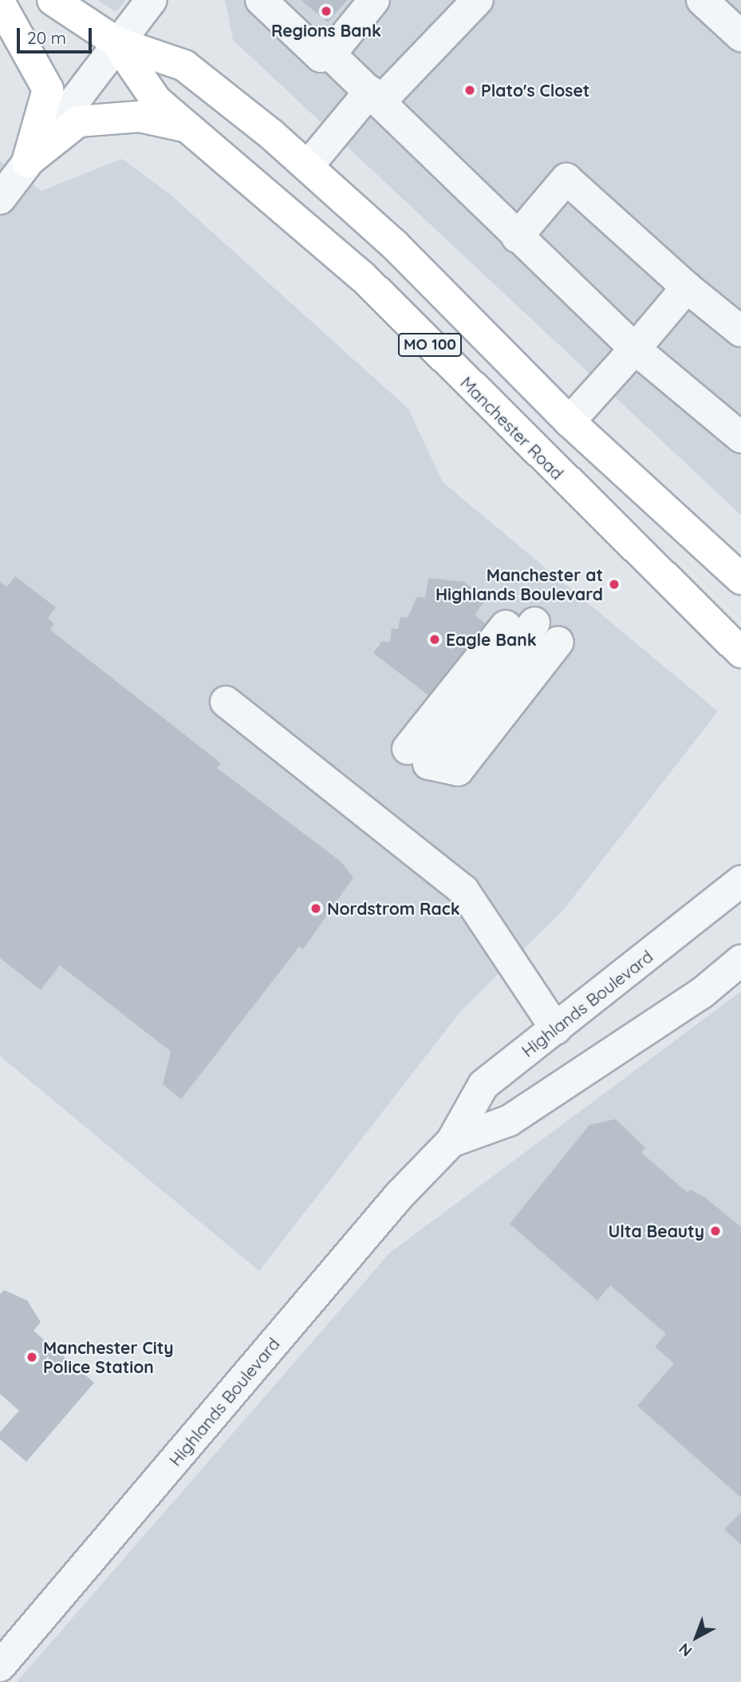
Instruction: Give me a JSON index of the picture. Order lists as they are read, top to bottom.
{
  "streets": {
    "main road": ["MO 100", "Manchester Road"],
    "street": ["Highlands Boulevard"]
  },
  "places": [
    "Regions Bank",
    "Plato's Closet",
    "Manchester at Highlands Boulevard",
    "Eagle Bank",
    "Nordstrom Rack",
    "Ulta Beauty",
    "Manchester City Police Station"
  ],
  "scale_bar": "20 m",
  "north": "bottom left"
}
